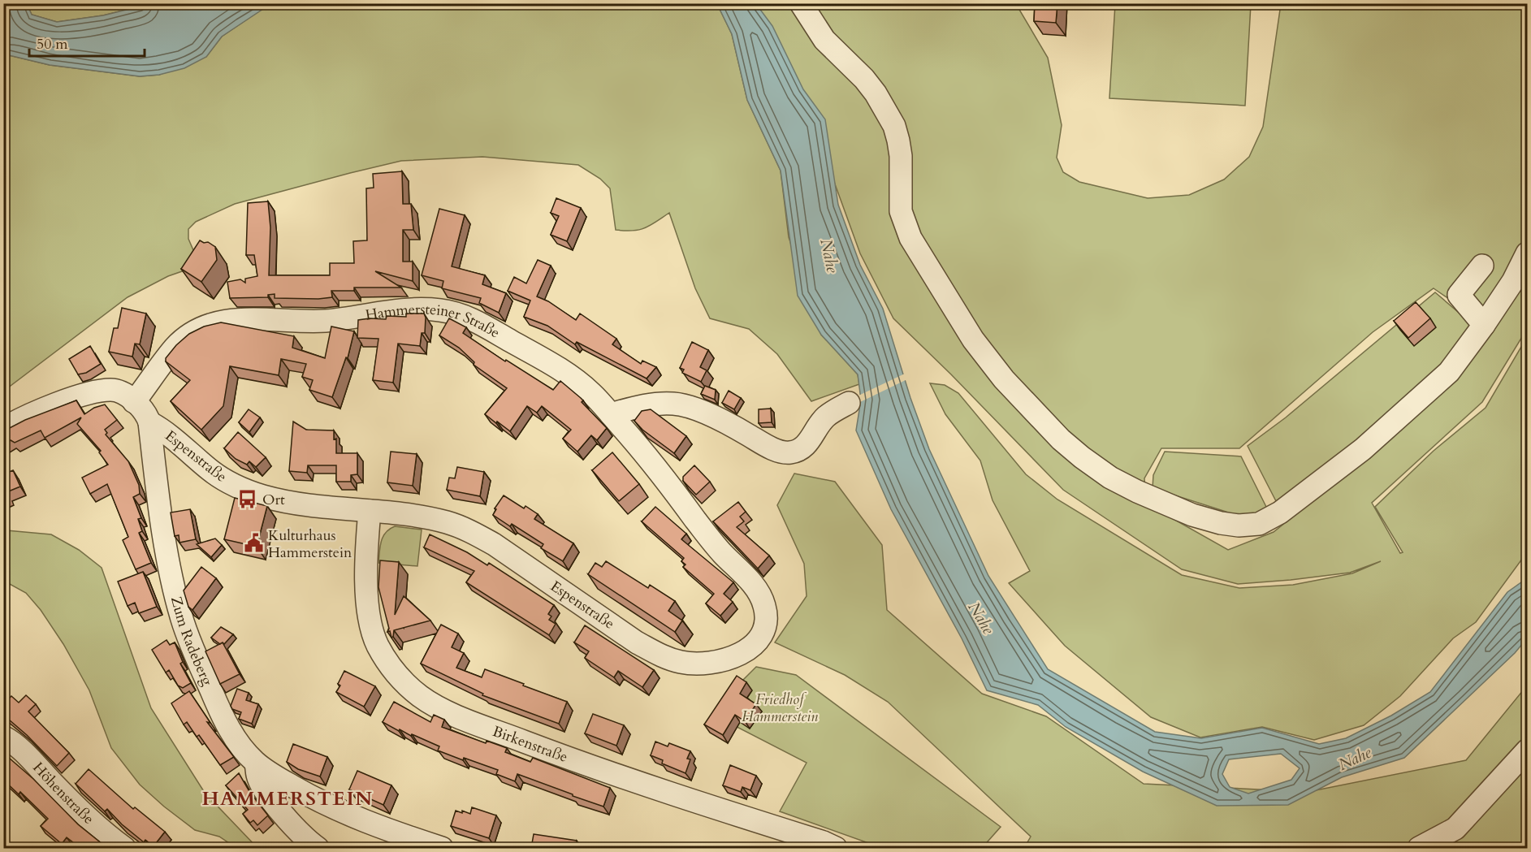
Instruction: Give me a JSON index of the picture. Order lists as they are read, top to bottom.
{
  "streets": {
    "street": [
      "Hammersteiner Straße",
      "Espenstraße",
      "Zum Radeberg",
      "Birkenstraße",
      "Höhenstraße"
    ]
  },
  "crossings": [
    ["Hammersteiner Straße", "Espenstraße"],
    ["Hammersteiner Straße", "Zum Radeberg"],
    ["Espenstraße", "Zum Radeberg"],
    ["Espenstraße", "Birkenstraße"]
  ],
  "districts": ["HAMMERSTEIN"],
  "water": ["Nahe"],
  "parks": ["Friedhof Hammerstein"],
  "places": {
    "bus stop": ["Ort"],
    "public building": ["Kulturhaus Hammerstein"]
  },
  "scale_bar": "50 m"
}
